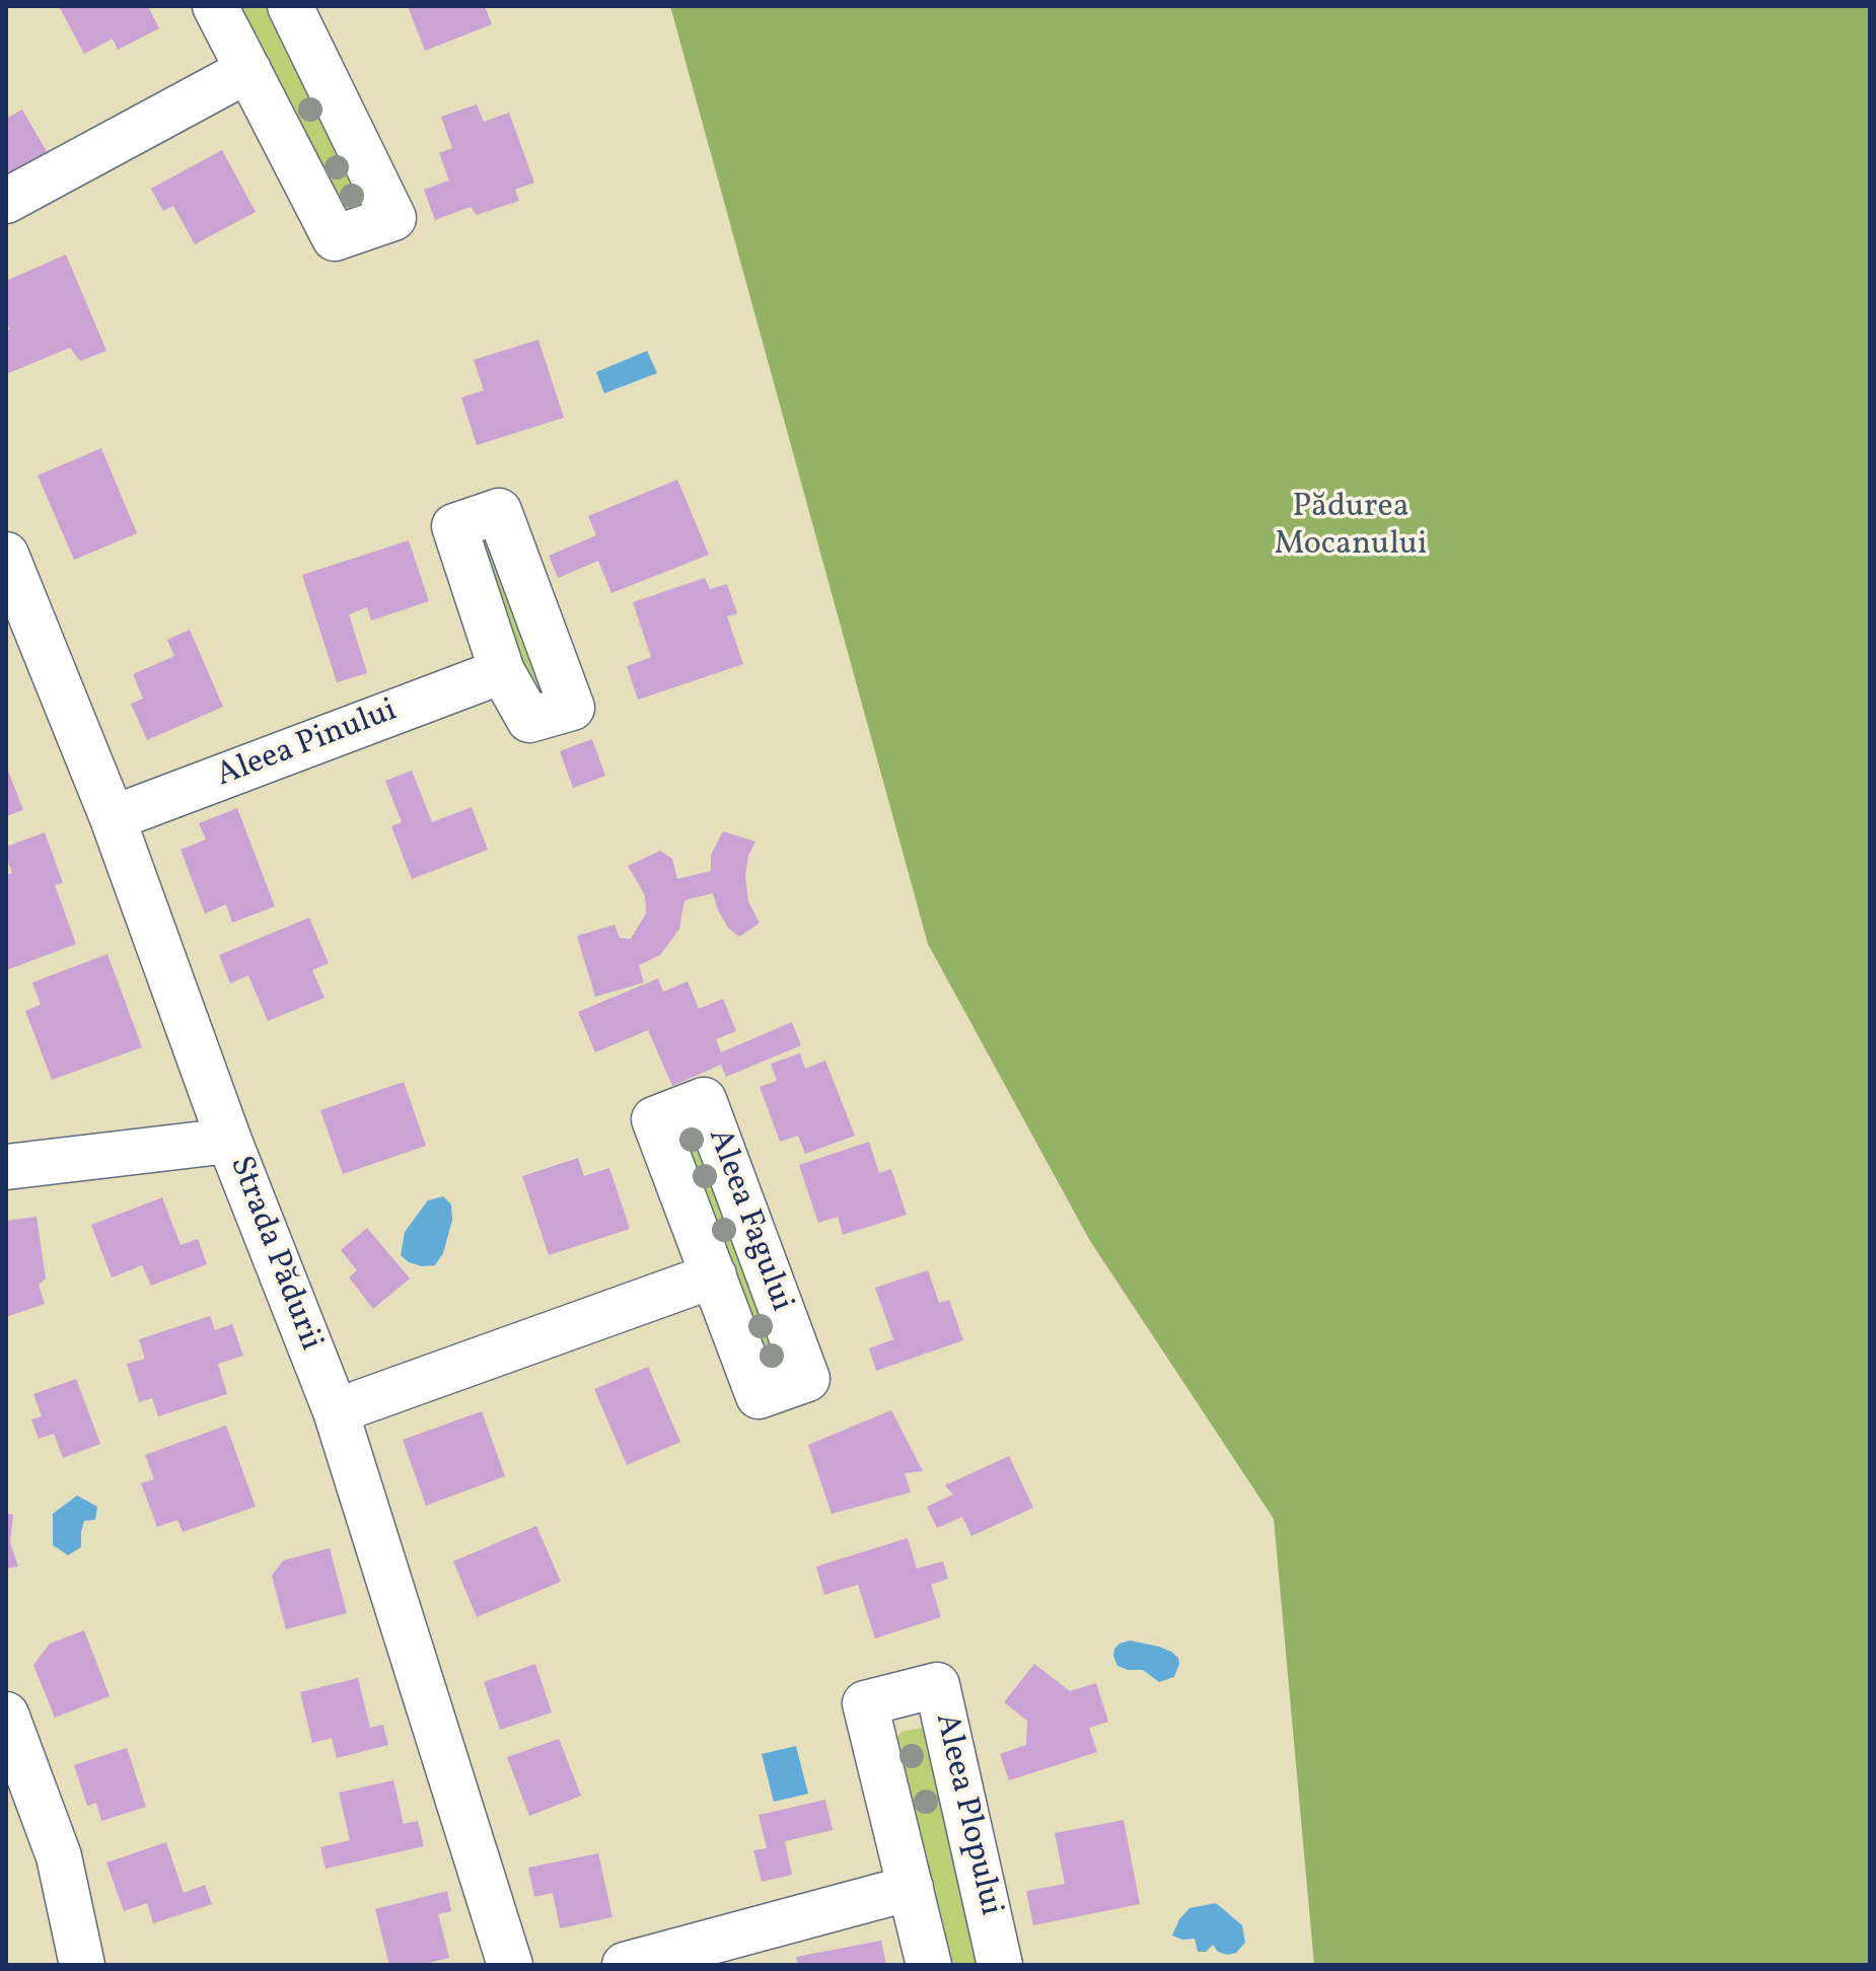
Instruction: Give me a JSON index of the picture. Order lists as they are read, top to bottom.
{
  "streets": {
    "street": [
      "Aleea Pinului",
      "Aleea Fagului",
      "Strada Pădurii",
      "Aleea Plopului"
    ]
  },
  "crossings": [
    ["Aleea Pinului", "Strada Pădurii"],
    ["Aleea Fagului", "Strada Pădurii"]
  ],
  "parks": ["Pădurea Mocanului"]
}
